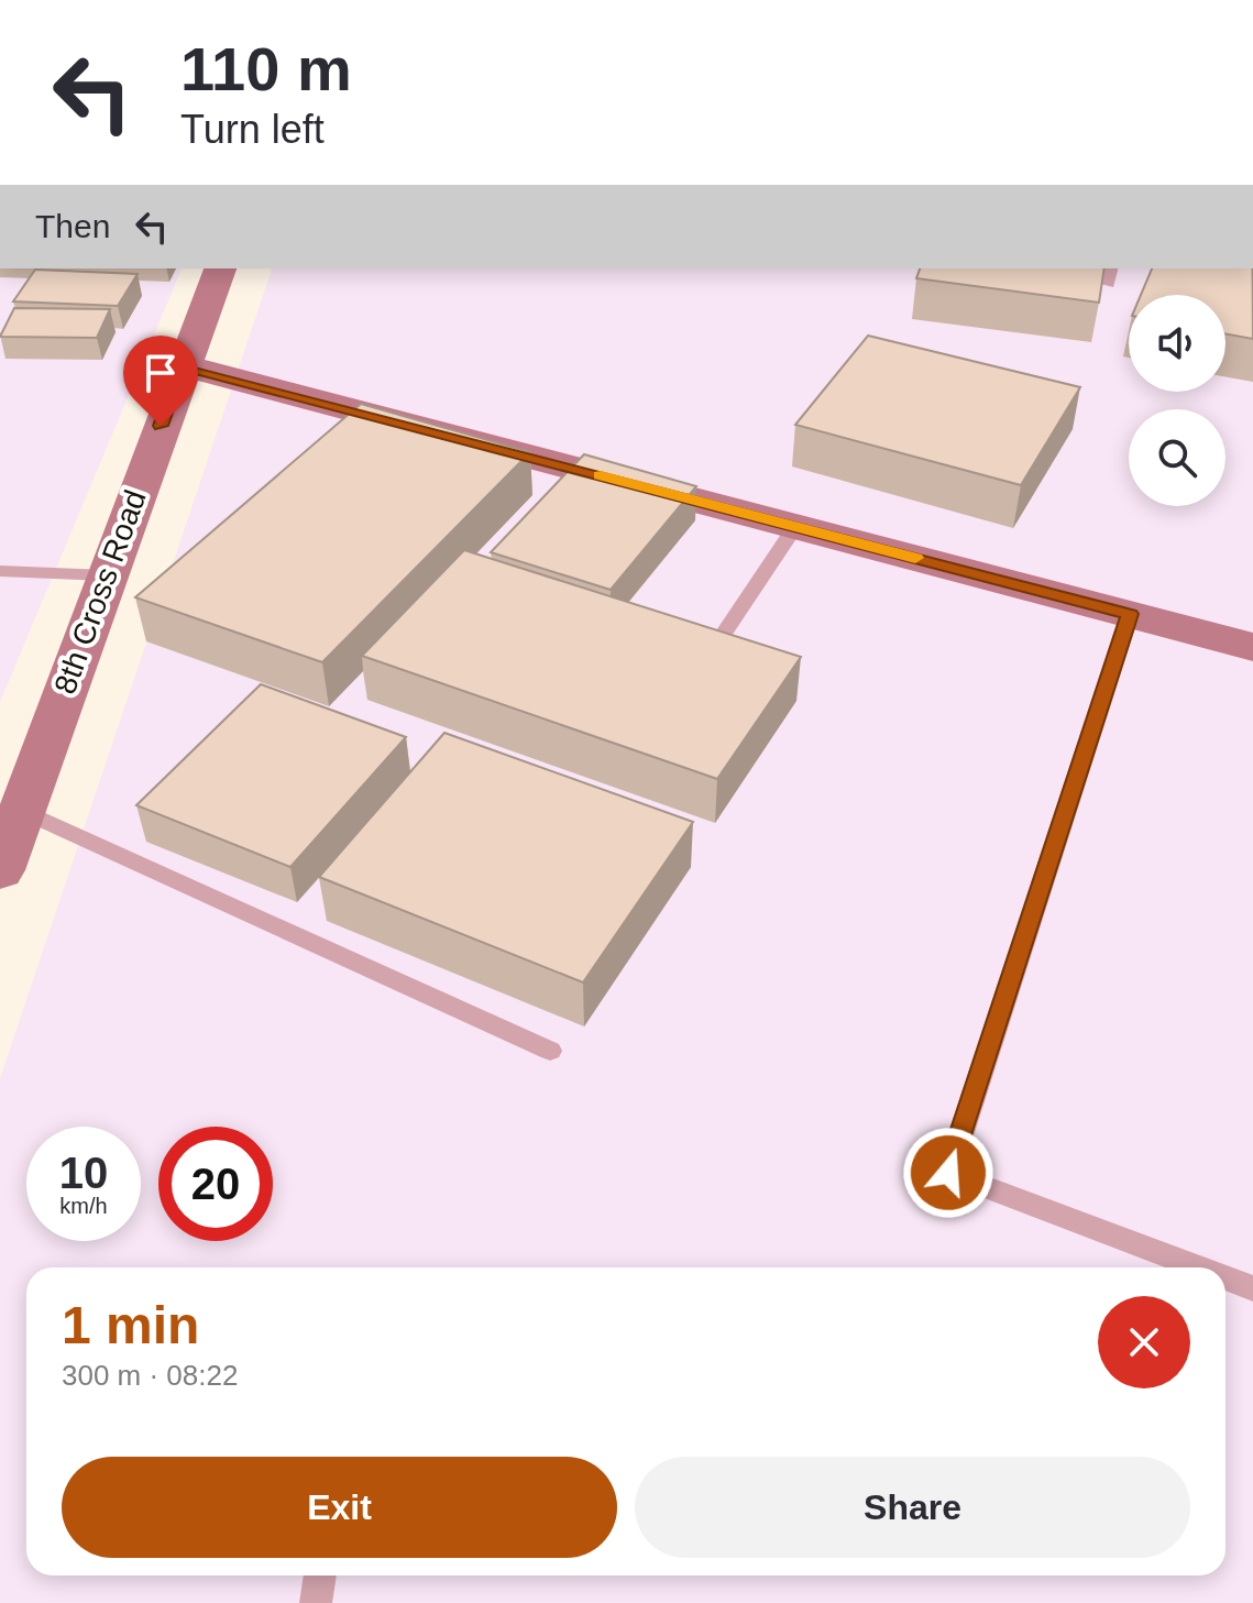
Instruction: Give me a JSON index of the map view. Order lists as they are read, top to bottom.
{
  "streets": {
    "street": ["8th Cross Road"]
  },
  "page": {
    "turn": ["110 m", "Turn left"],
    "then": "Then",
    "speed": "10 km/h",
    "limit": "20",
    "heading": ["1 min", "300 m · 08:22"],
    "buttons": ["Exit", "Share"]
  }
}
